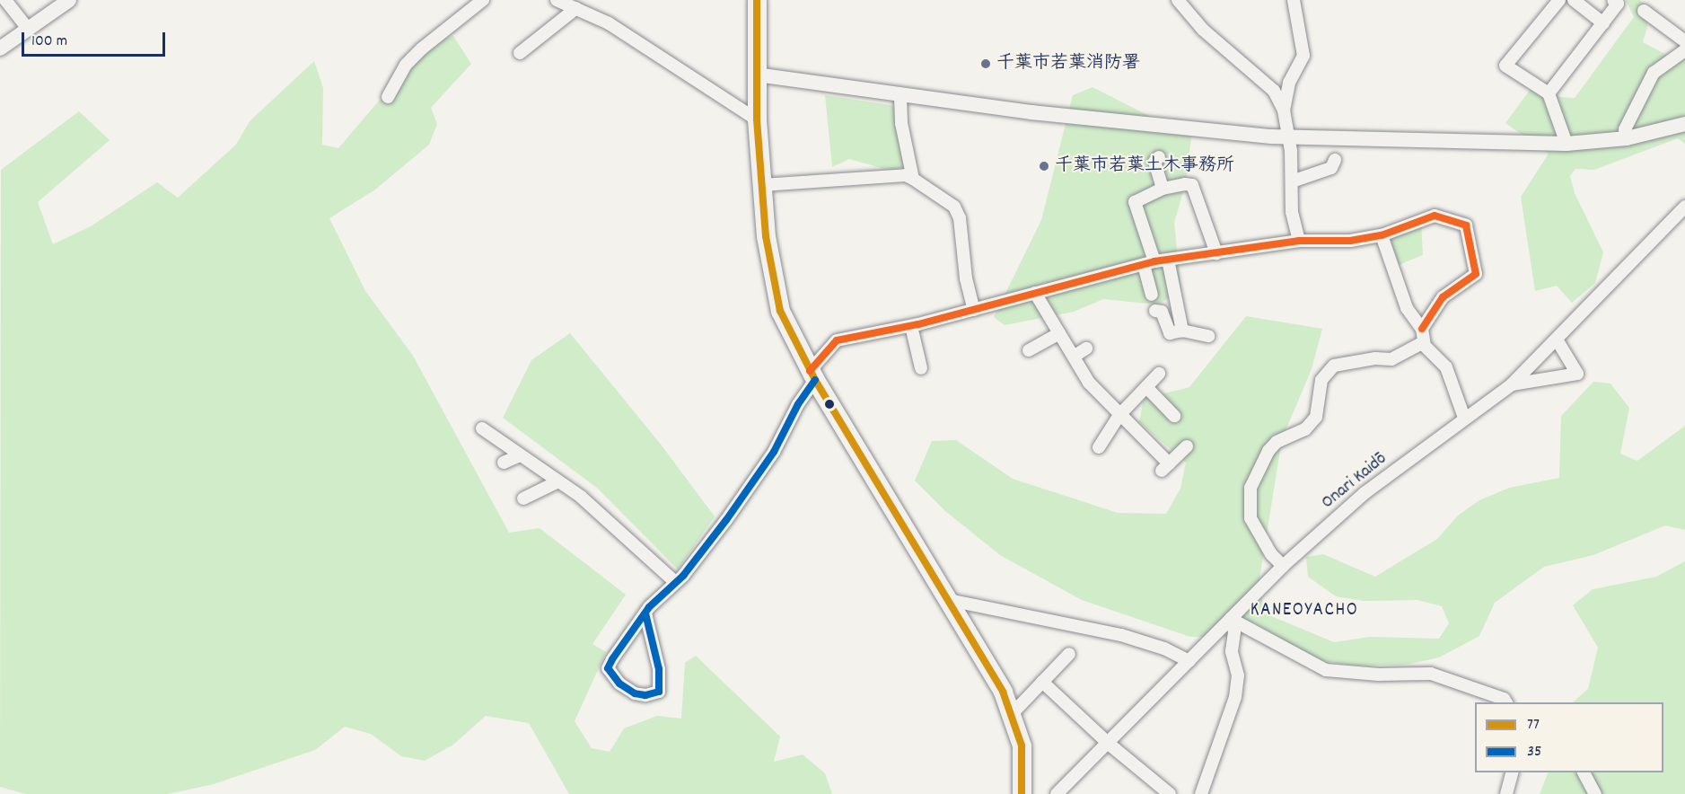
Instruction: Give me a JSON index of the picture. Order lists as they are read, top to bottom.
{
  "streets": {
    "street": ["Onari Kaidō"]
  },
  "districts": ["KANEOYACHO"],
  "places": ["千葉市若葉消防署", "千葉市若葉土木事務所"],
  "lines": ["transit line 77", "transit line 35"],
  "legend": ["77", "35"],
  "scale_bar": "100 m"
}
